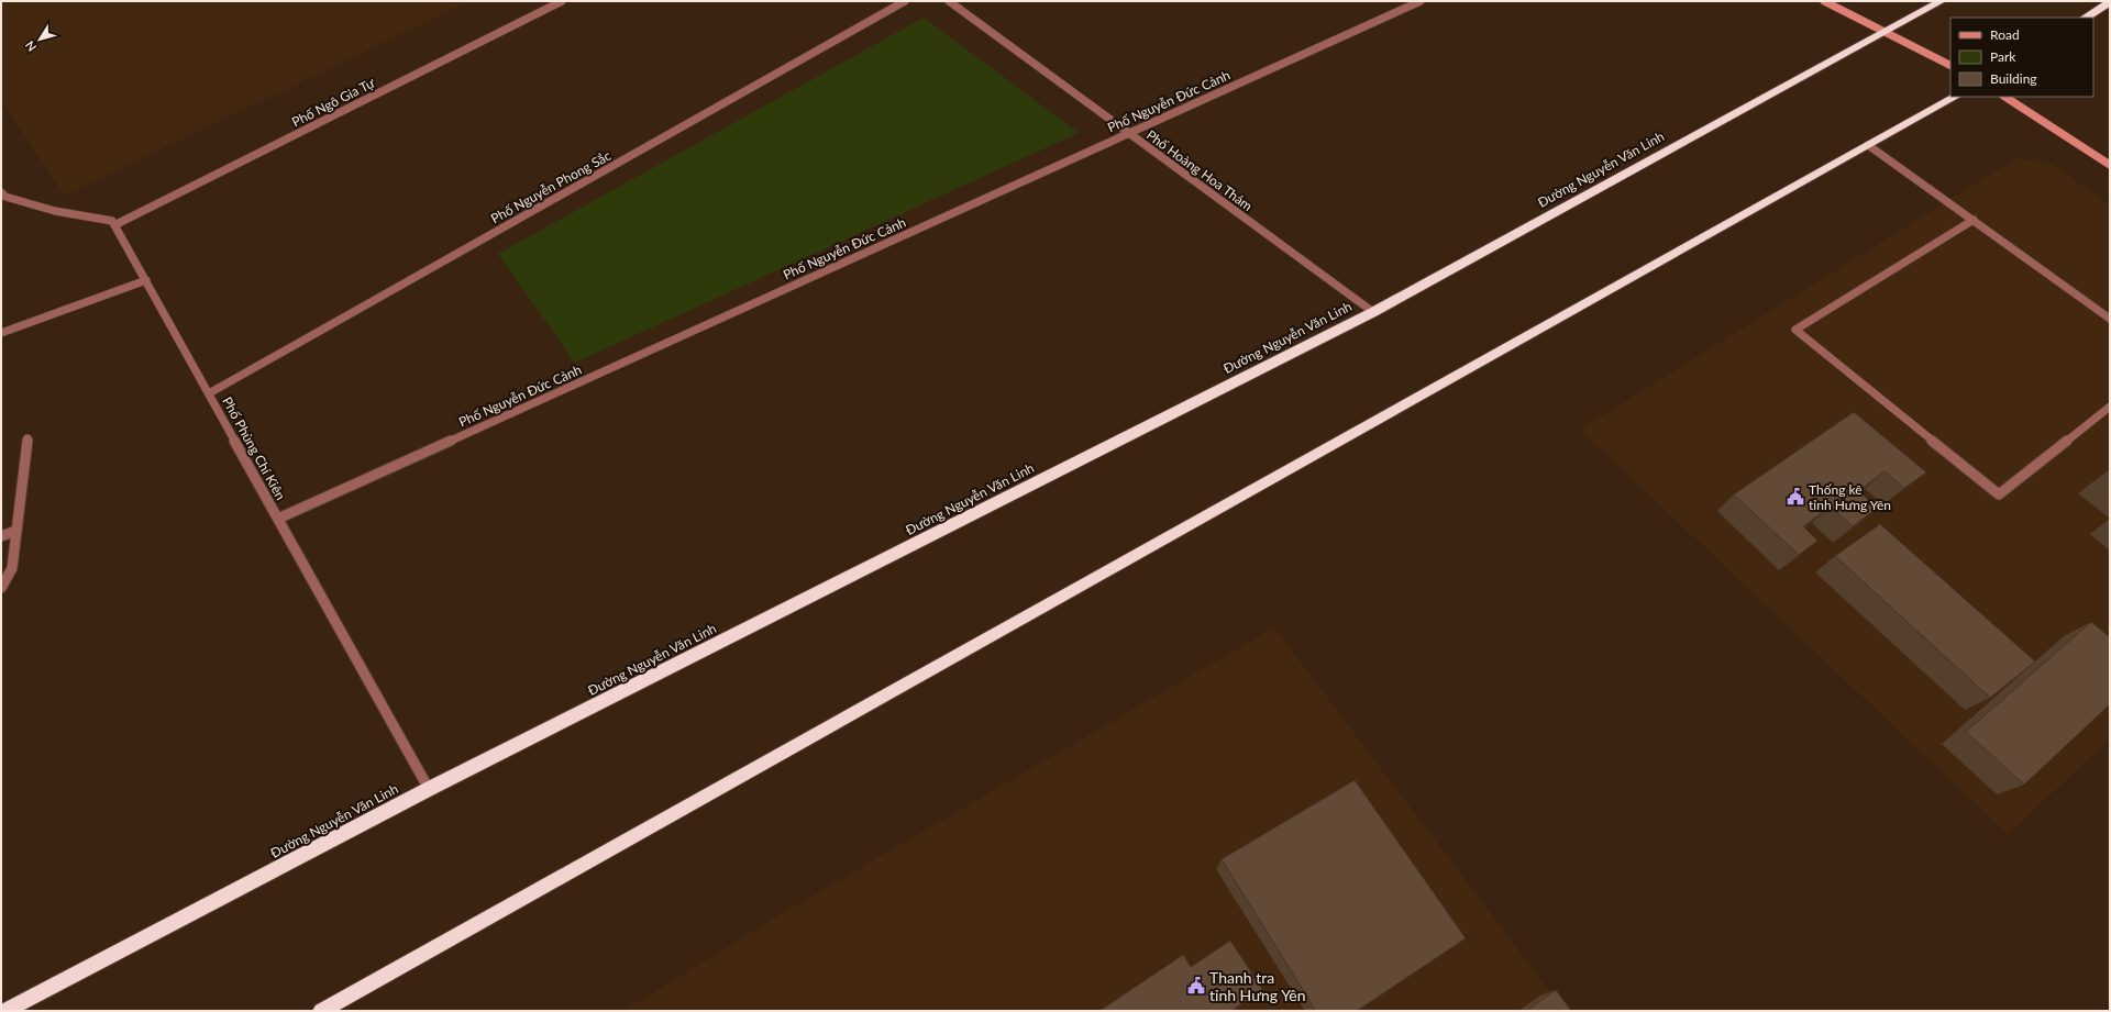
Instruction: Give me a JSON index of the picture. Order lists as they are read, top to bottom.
{
  "streets": {
    "highway": ["Đường Nguyễn Văn Linh"],
    "street": [
      "Phố Nguyễn Đức Cảnh",
      "Phố Ngô Gia Tự",
      "Phố Hoàng Hoa Thám",
      "Phố Nguyễn Phong Sắc",
      "Phố Phùng Chí Kiên"
    ]
  },
  "crossings": [
    ["Phố Nguyễn Đức Cảnh", "Phố Hoàng Hoa Thám"],
    ["Phố Nguyễn Đức Cảnh", "Phố Phùng Chí Kiên"],
    ["Phố Ngô Gia Tự", "Phố Phùng Chí Kiên"],
    ["Đường Nguyễn Văn Linh", "Phố Hoàng Hoa Thám"],
    ["Đường Nguyễn Văn Linh", "Phố Phùng Chí Kiên"],
    ["Phố Nguyễn Phong Sắc", "Phố Phùng Chí Kiên"]
  ],
  "places": {
    "public building": ["Thống kê tỉnh Hưng Yên", "Thanh tra tỉnh Hưng Yên"]
  },
  "legend": ["Road", "Park", "Building"],
  "north": "bottom left"
}
